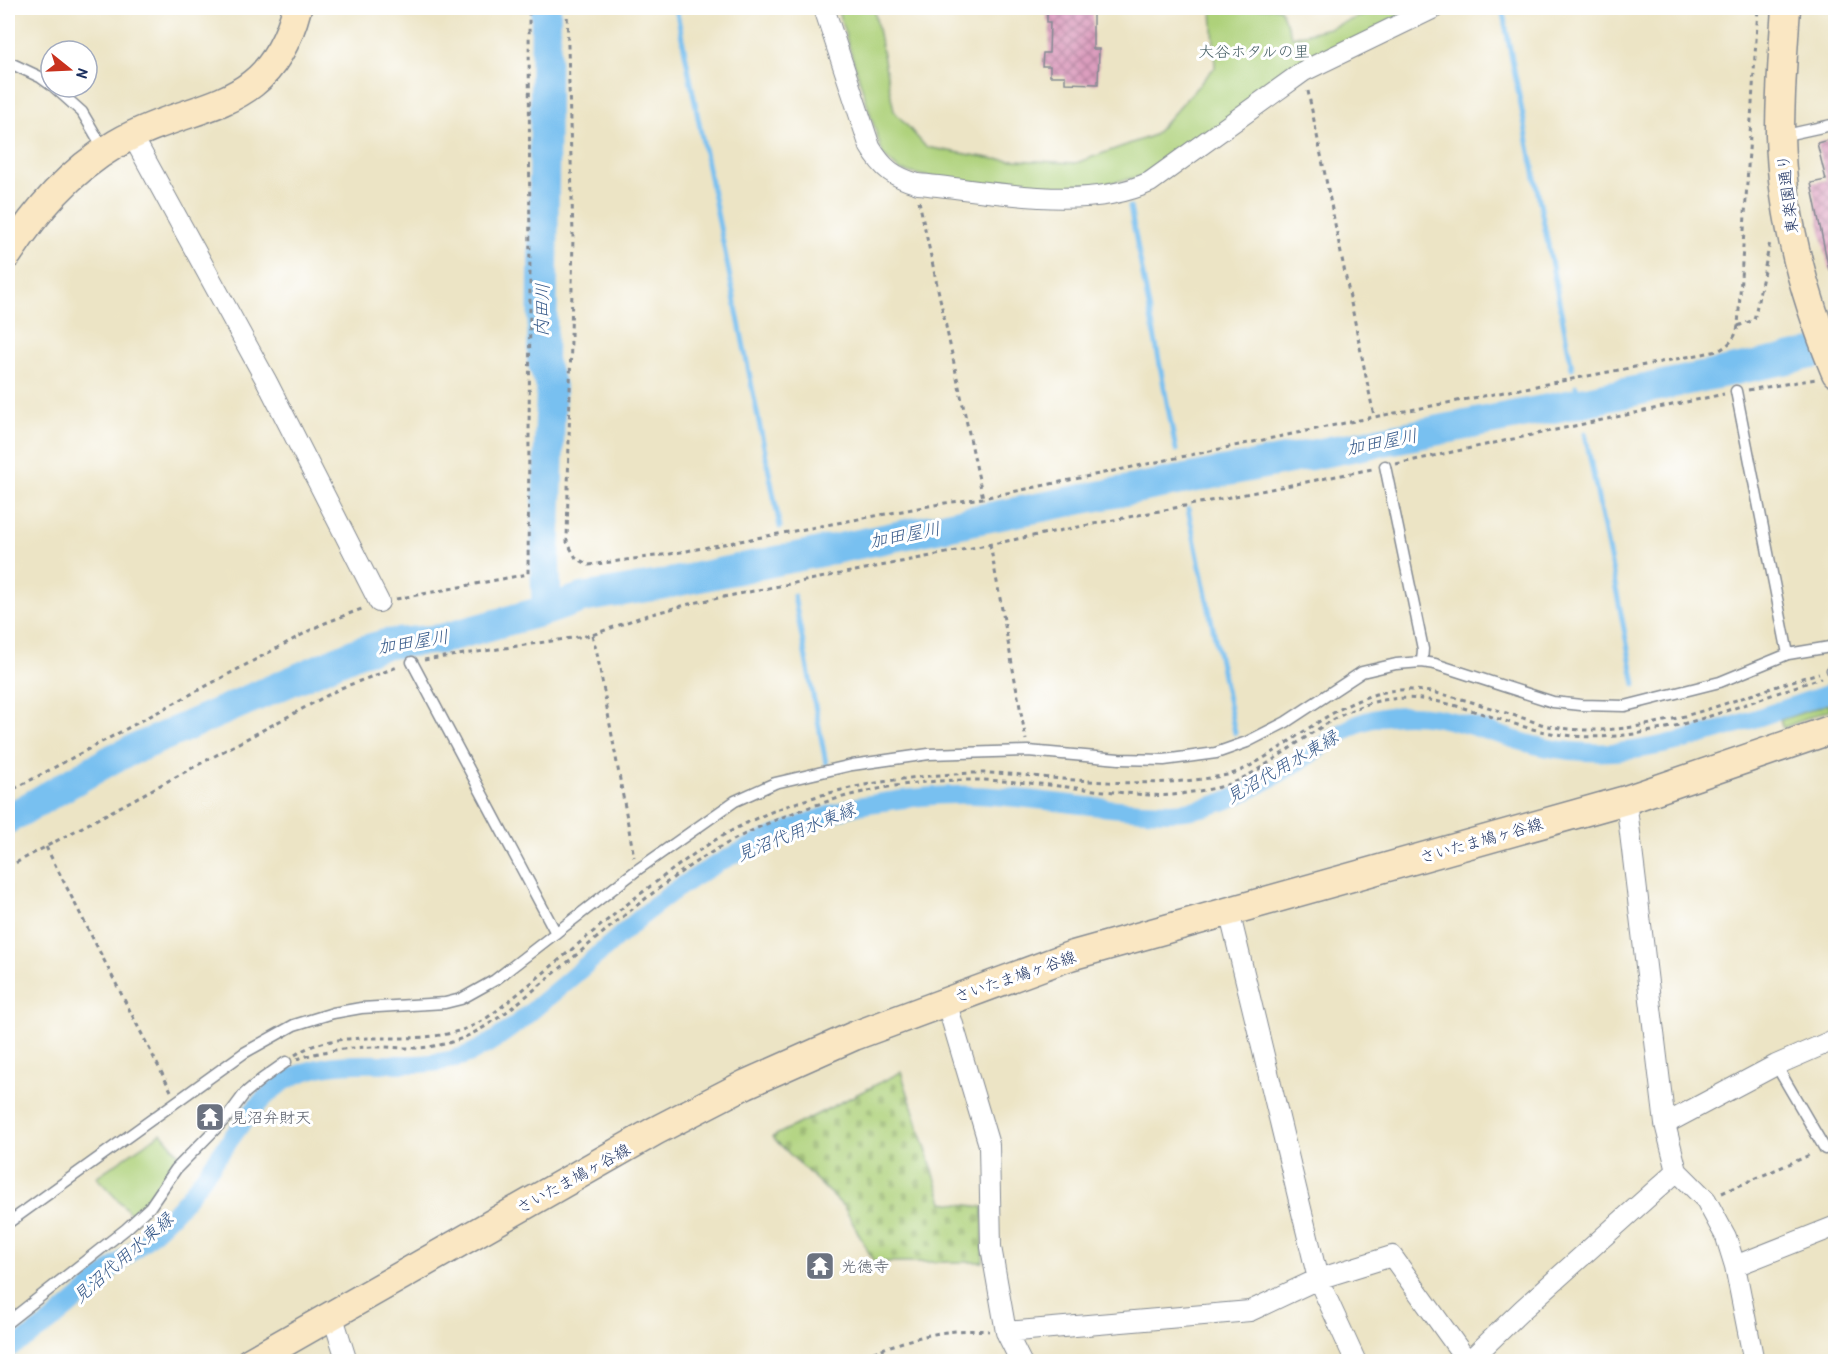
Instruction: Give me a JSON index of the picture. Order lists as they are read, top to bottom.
{
  "streets": {
    "main road": ["東楽園通り", "さいたま鳩ヶ谷線"]
  },
  "water": ["内田川", "加田屋川", "見沼代用水東縁"],
  "parks": ["大谷ホタルの里"],
  "places": {
    "temple": ["見沼弁財天", "光徳寺"]
  },
  "north": "right"
}
